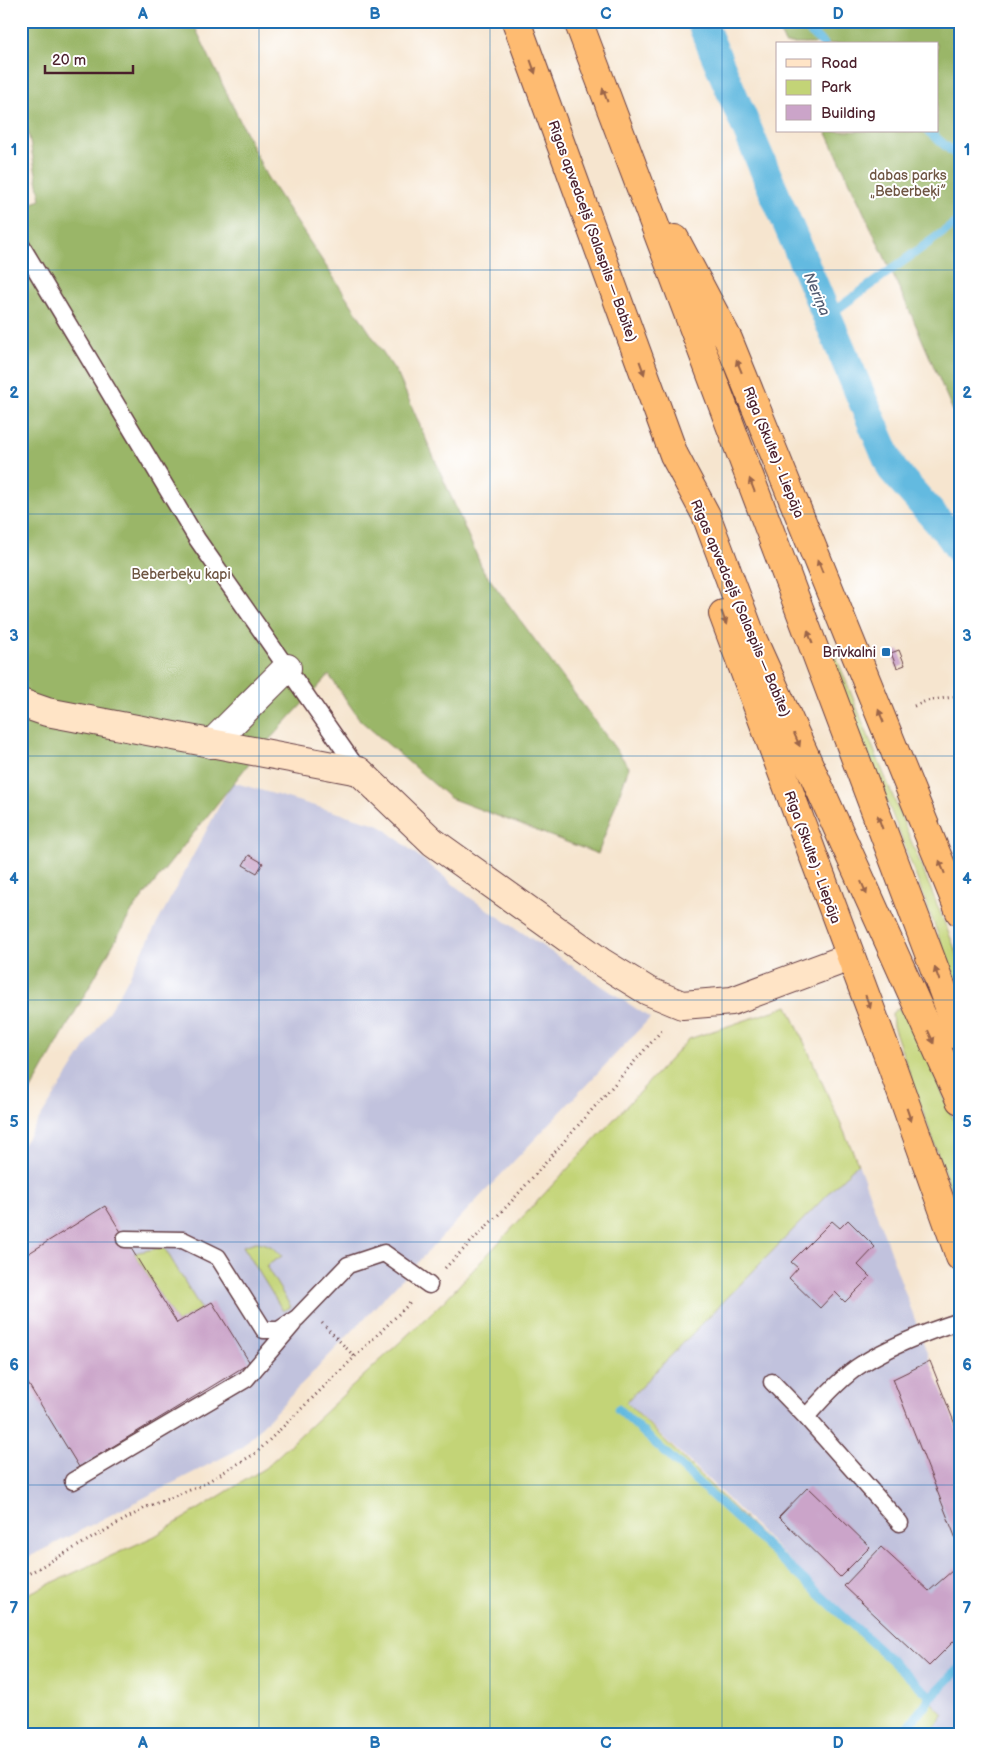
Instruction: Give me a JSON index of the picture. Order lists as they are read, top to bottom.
{
  "streets": {
    "highway": ["Rīgas apvedceļš (Salaspils — Babīte)", "Rīga (Skulte) - Liepāja"]
  },
  "crossings": [
    ["Rīgas apvedceļš (Salaspils — Babīte)", "Rīga (Skulte) - Liepāja"]
  ],
  "water": ["Neriņa"],
  "parks": ["dabas parks „Beberbeķi”", "Beberbeķu kapi"],
  "places": {
    "transit": ["Brīvkalni"]
  },
  "legend": ["Road", "Park", "Building"],
  "scale_bar": "20 m",
  "grid": {
    "columns": [
      "A",
      "B",
      "C",
      "D"
    ],
    "rows": [
      "1",
      "2",
      "3",
      "4",
      "5",
      "6",
      "7"
    ]
  }
}
